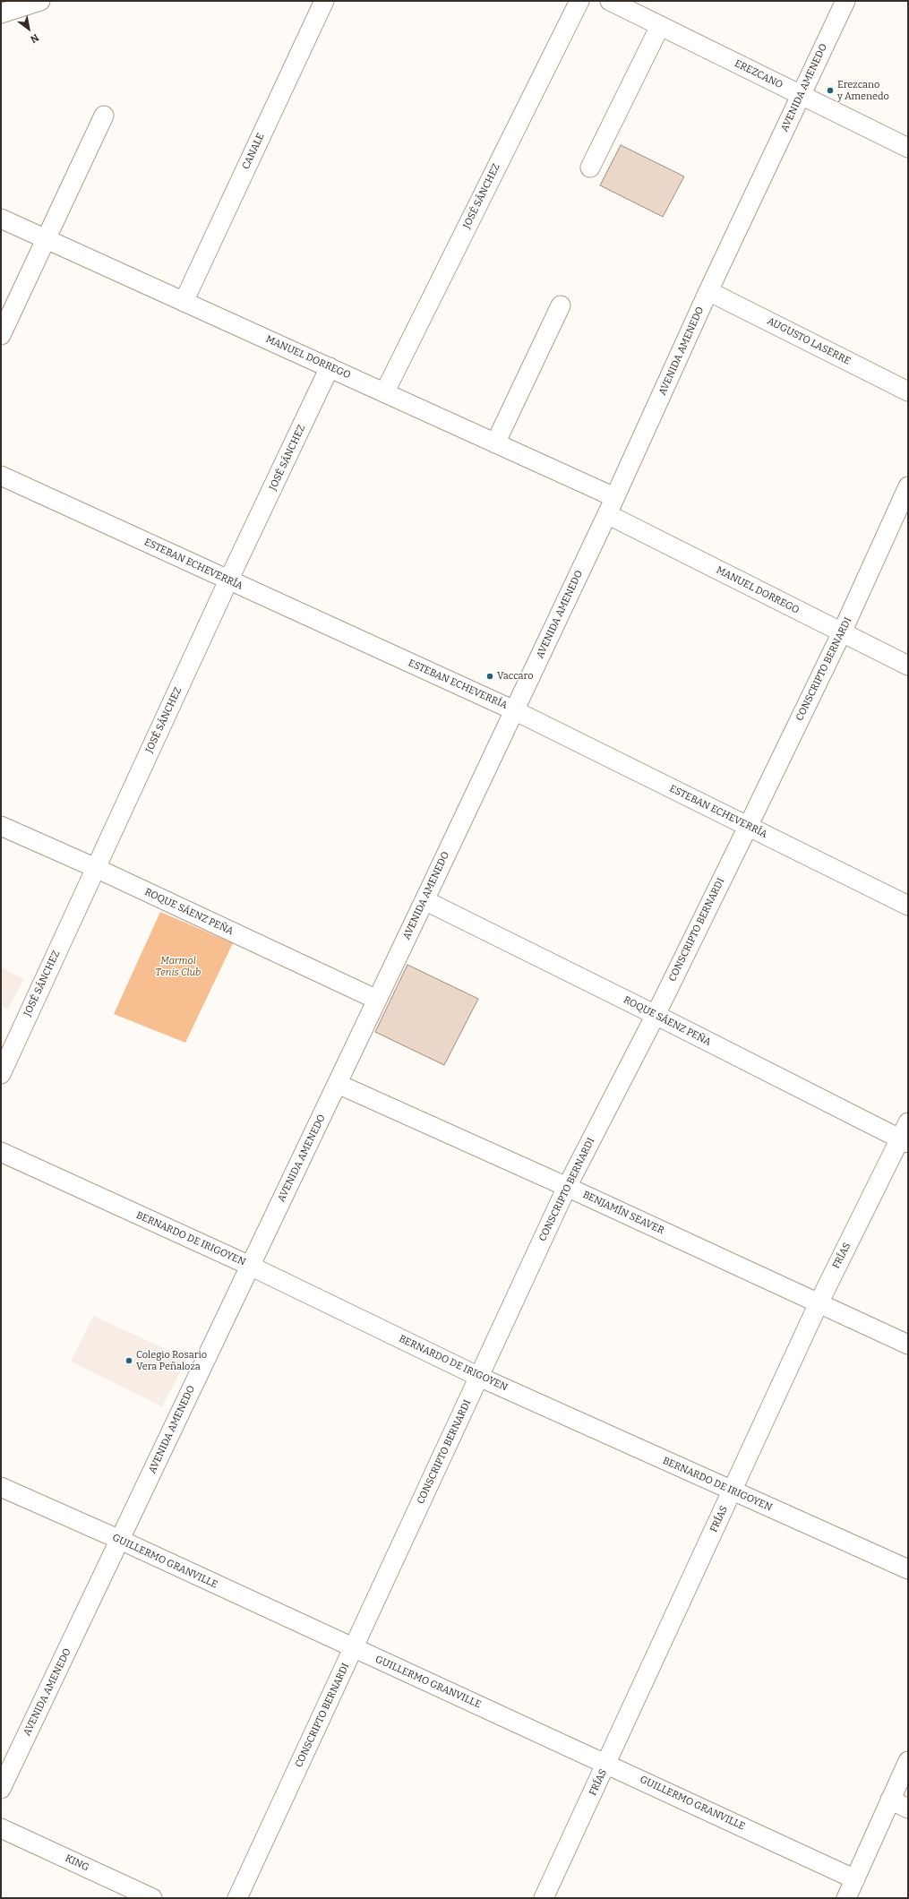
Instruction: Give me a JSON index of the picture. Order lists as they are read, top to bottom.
{
  "streets": {
    "street": [
      "EREZCANO",
      "AVENIDA AMENEDO",
      "CANALE",
      "JOSÉ SÁNCHEZ",
      "AUGUSTO LASERRE",
      "MANUEL DORREGO",
      "ESTEBAN ECHEVERRÍA",
      "CONSCRIPTO BERNARDI",
      "ROQUE SÁENZ PEÑA",
      "BENJAMÍN SEAVER",
      "BERNARDO DE IRIGOYEN",
      "FRÍAS",
      "GUILLERMO GRANVILLE",
      "KING"
    ]
  },
  "crossings": [
    ["EREZCANO", "AVENIDA AMENEDO"],
    ["AVENIDA AMENEDO", "AUGUSTO LASERRE"],
    ["AVENIDA AMENEDO", "MANUEL DORREGO"],
    ["AVENIDA AMENEDO", "ESTEBAN ECHEVERRÍA"],
    ["AVENIDA AMENEDO", "ROQUE SÁENZ PEÑA"],
    ["AVENIDA AMENEDO", "BENJAMÍN SEAVER"],
    ["AVENIDA AMENEDO", "BERNARDO DE IRIGOYEN"],
    ["AVENIDA AMENEDO", "GUILLERMO GRANVILLE"],
    ["CANALE", "MANUEL DORREGO"],
    ["JOSÉ SÁNCHEZ", "MANUEL DORREGO"],
    ["JOSÉ SÁNCHEZ", "ESTEBAN ECHEVERRÍA"],
    ["JOSÉ SÁNCHEZ", "ROQUE SÁENZ PEÑA"],
    ["MANUEL DORREGO", "CONSCRIPTO BERNARDI"],
    ["ESTEBAN ECHEVERRÍA", "CONSCRIPTO BERNARDI"],
    ["CONSCRIPTO BERNARDI", "ROQUE SÁENZ PEÑA"],
    ["CONSCRIPTO BERNARDI", "BENJAMÍN SEAVER"],
    ["CONSCRIPTO BERNARDI", "BERNARDO DE IRIGOYEN"],
    ["CONSCRIPTO BERNARDI", "GUILLERMO GRANVILLE"],
    ["ROQUE SÁENZ PEÑA", "FRÍAS"],
    ["BENJAMÍN SEAVER", "FRÍAS"],
    ["BERNARDO DE IRIGOYEN", "FRÍAS"],
    ["FRÍAS", "GUILLERMO GRANVILLE"]
  ],
  "parks": ["Marmol Tenis Club"],
  "places": ["Erezcano y Amenedo", "Vaccaro", "Colegio Rosario Vera Peñaloza"],
  "north": "bottom right"
}
